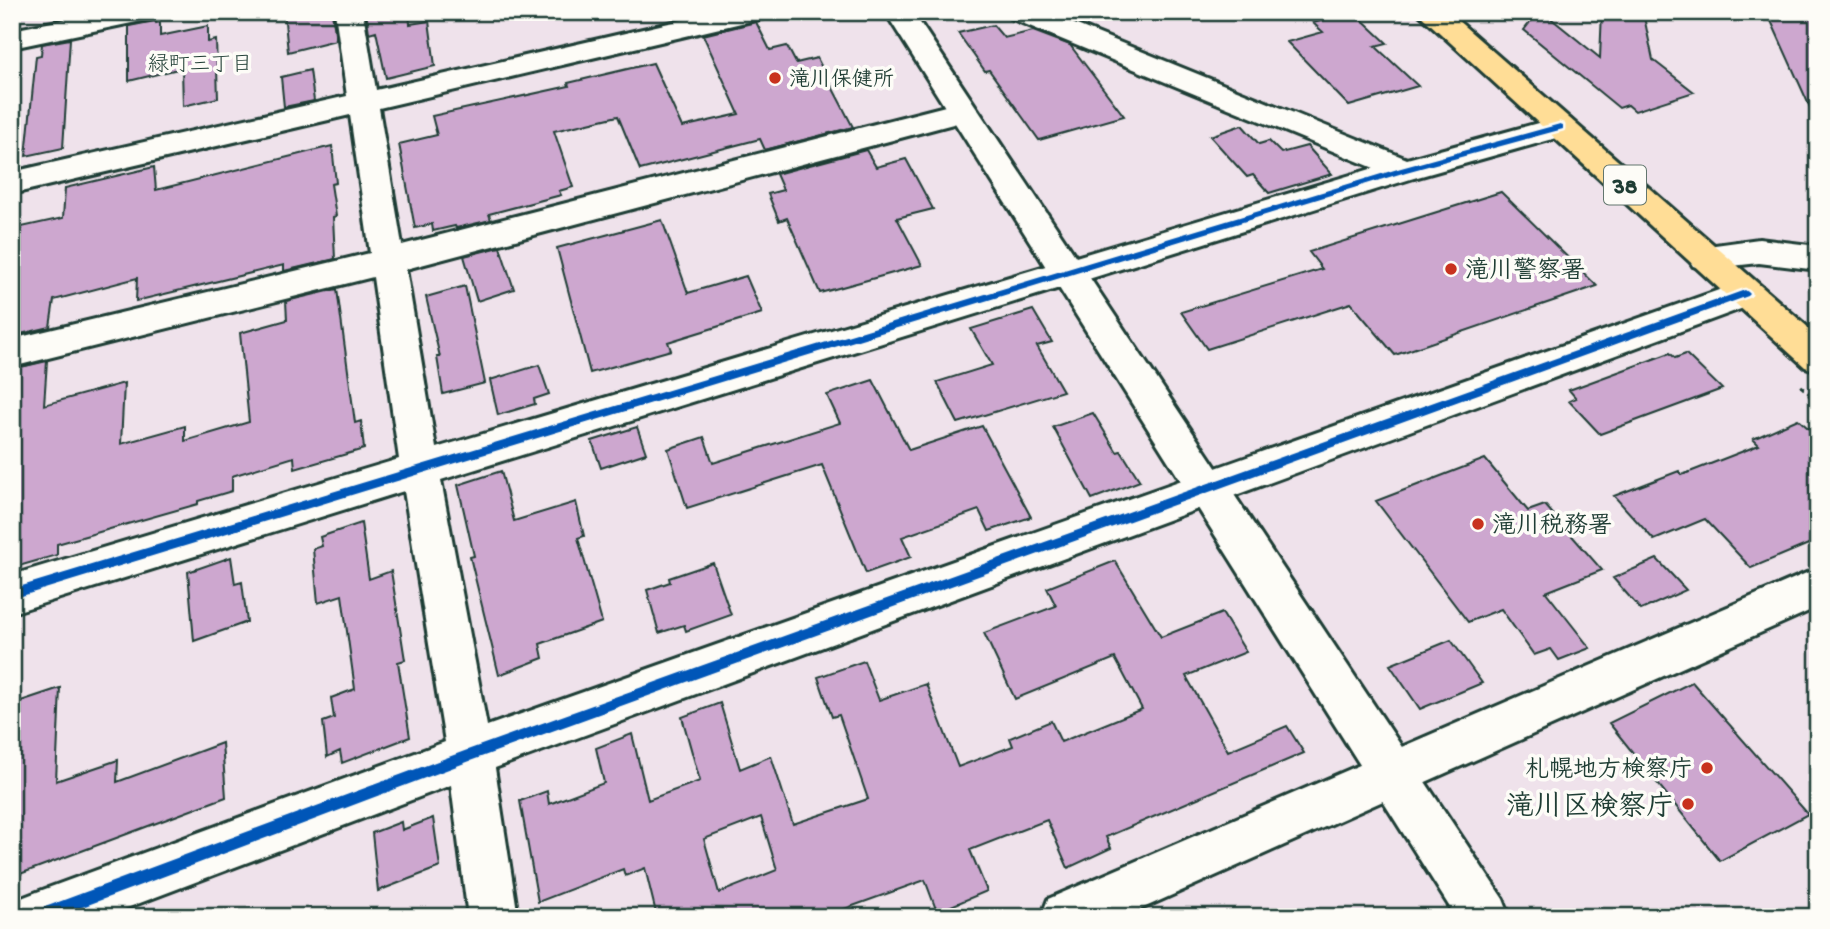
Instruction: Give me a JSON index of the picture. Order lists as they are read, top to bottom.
{
  "streets": {
    "highway": ["38"]
  },
  "districts": ["緑町三丁目"],
  "places": [
    "滝川保健所",
    "滝川警察署",
    "滝川税務署",
    "札幌地方検察庁",
    "滝川区検察庁"
  ]
}
